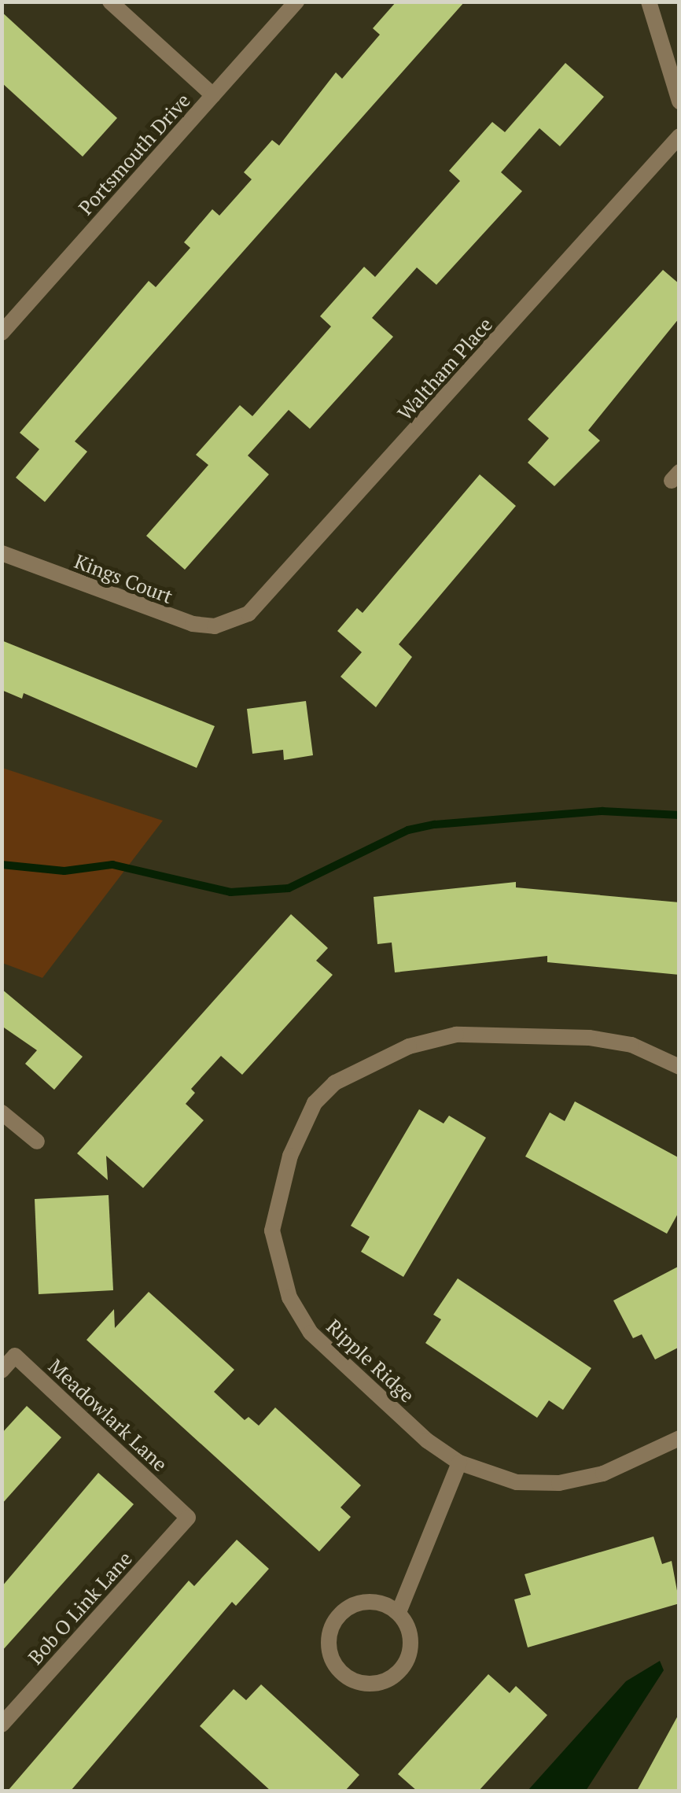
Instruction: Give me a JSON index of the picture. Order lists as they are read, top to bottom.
{
  "streets": {
    "street": [
      "Portsmouth Drive",
      "Waltham Place",
      "Kings Court",
      "Ripple Ridge",
      "Meadowlark Lane",
      "Bob O Link Lane"
    ]
  },
  "crossings": [
    ["Waltham Place", "Kings Court"],
    ["Meadowlark Lane", "Bob O Link Lane"]
  ]
}
